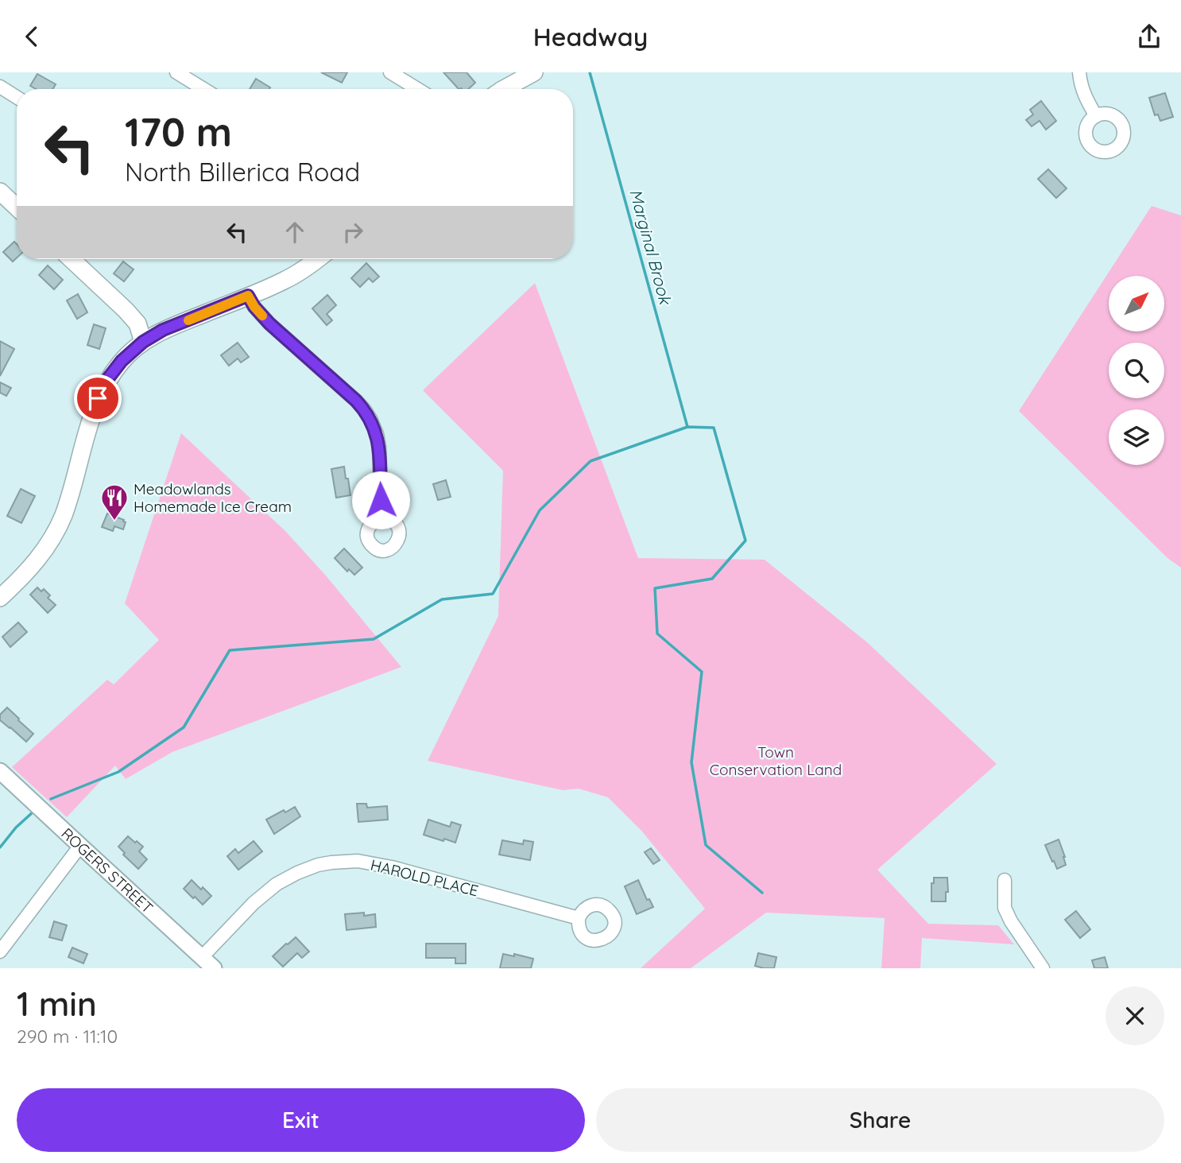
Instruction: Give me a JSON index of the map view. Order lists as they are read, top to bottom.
{
  "streets": {
    "street": ["ROGERS STREET", "HAROLD PLACE"]
  },
  "crossings": [
    ["ROGERS STREET", "HAROLD PLACE"]
  ],
  "water": ["Marginal Brook"],
  "parks": ["Town Conservation Land"],
  "places": {
    "restaurant": ["Meadowlands Homemade Ice Cream"]
  },
  "north": "top right",
  "page": {
    "header": "Headway",
    "turn": ["170 m", "North Billerica Road"],
    "heading": ["1 min", "290 m · 11:10"],
    "buttons": ["Exit", "Share"]
  }
}
